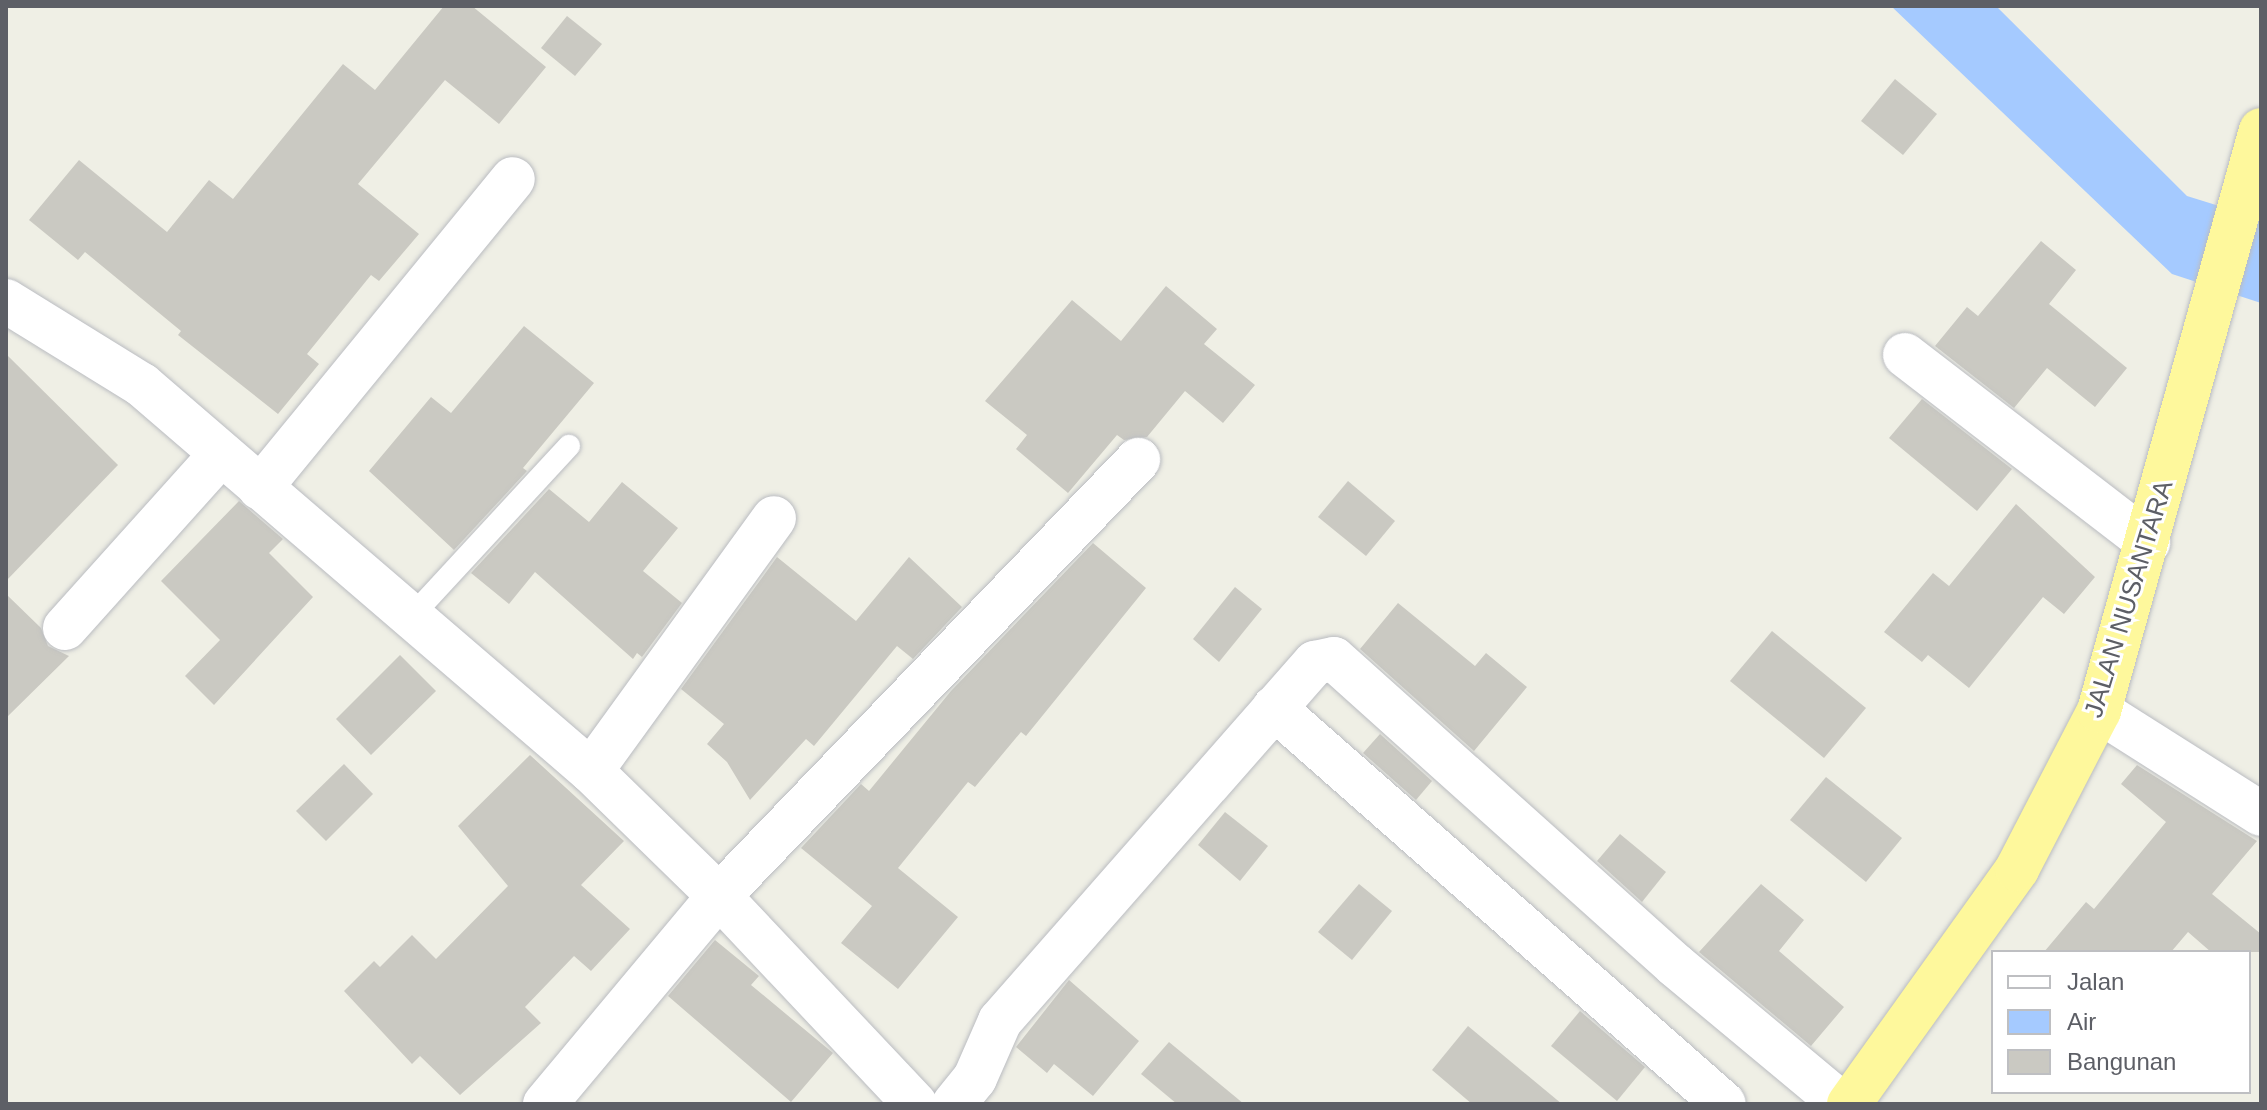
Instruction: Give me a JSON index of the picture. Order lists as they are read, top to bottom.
{
  "streets": {
    "highway": ["JALAN NUSANTARA"]
  },
  "legend": ["Jalan", "Air", "Bangunan"]
}
